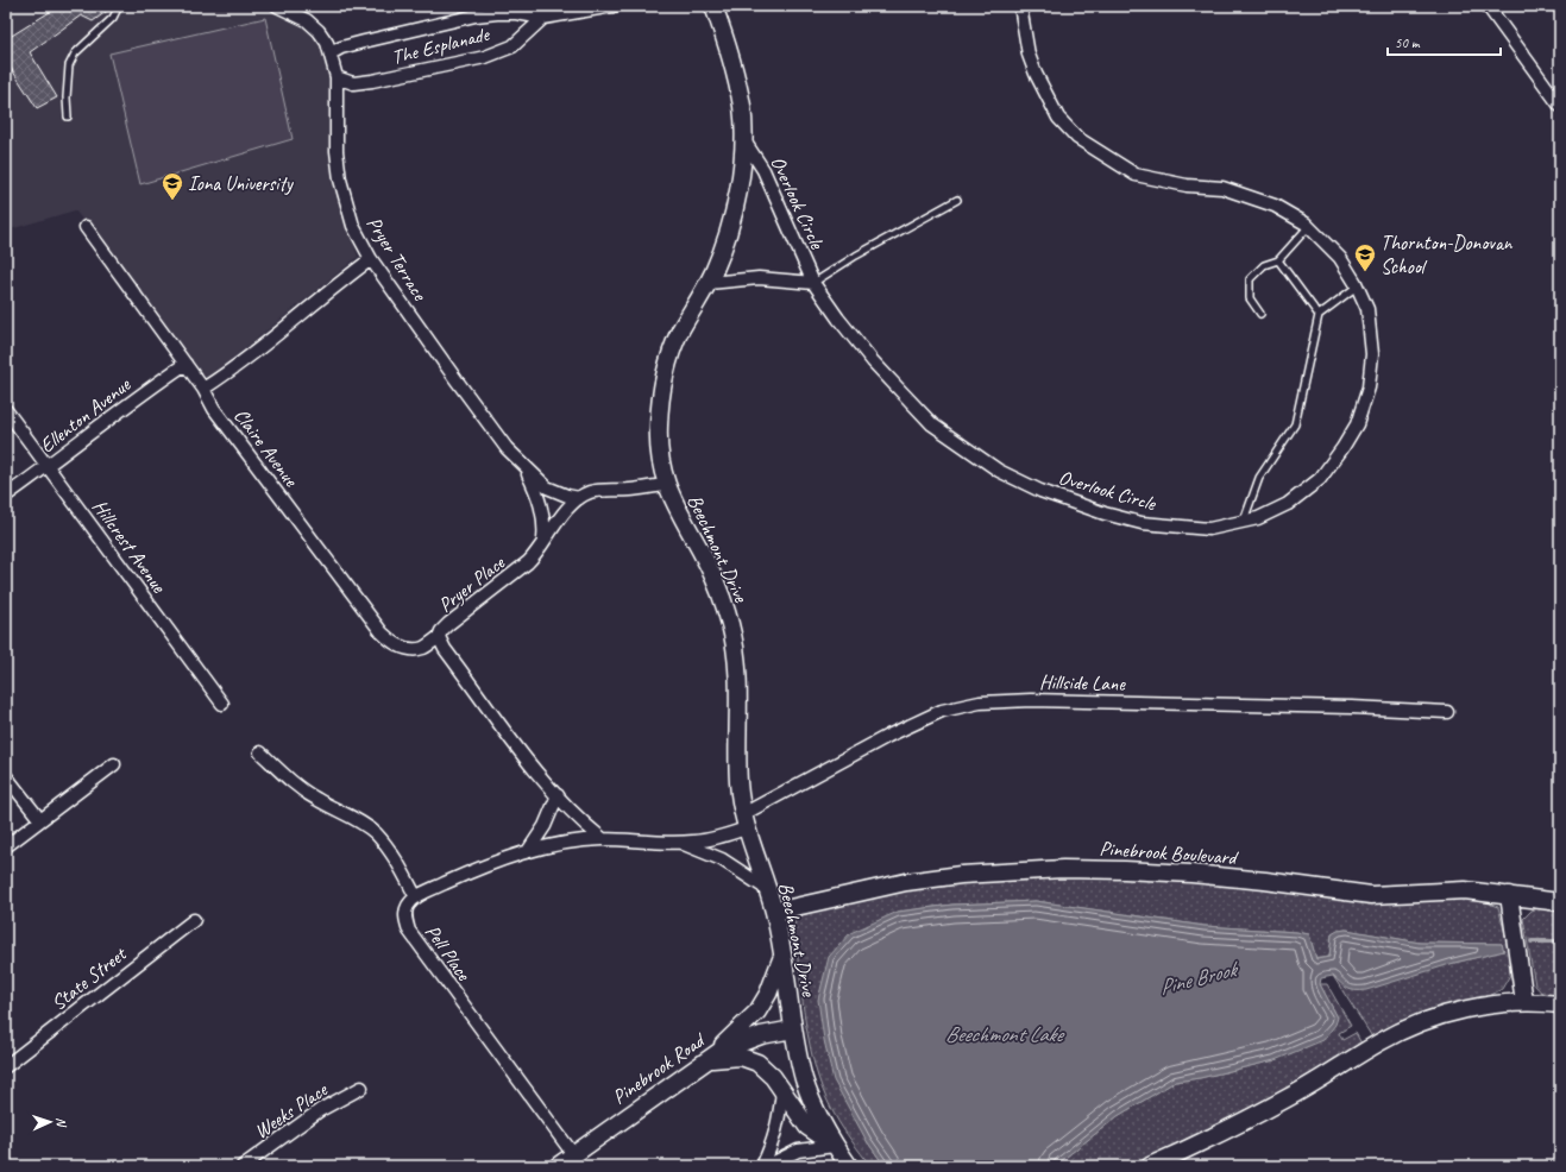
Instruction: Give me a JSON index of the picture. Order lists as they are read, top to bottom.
{
  "streets": {
    "street": [
      "The Esplanade",
      "Overlook Circle",
      "Pryer Terrace",
      "Ellenton Avenue",
      "Claire Avenue",
      "Hillcrest Avenue",
      "Beechmont Drive",
      "Pryer Place",
      "Hillside Lane",
      "Pinebrook Boulevard",
      "Pell Place",
      "State Street",
      "Pinebrook Road",
      "Weeks Place"
    ]
  },
  "crossings": [
    ["The Esplanade", "Pryer Terrace"],
    ["Overlook Circle", "Beechmont Drive"],
    ["Pryer Terrace", "Pryer Place"],
    ["Ellenton Avenue", "Claire Avenue"],
    ["Ellenton Avenue", "Hillcrest Avenue"],
    ["Claire Avenue", "Pryer Place"],
    ["Beechmont Drive", "Hillside Lane"],
    ["Beechmont Drive", "Pinebrook Boulevard"],
    ["Beechmont Drive", "Pinebrook Road"],
    ["Pell Place", "Pinebrook Road"]
  ],
  "water": ["Pine Brook", "Beechmont Lake"],
  "places": {
    "school or university": ["Iona University", "Thornton-Donovan School"]
  },
  "scale_bar": "50 m",
  "north": "right"
}
